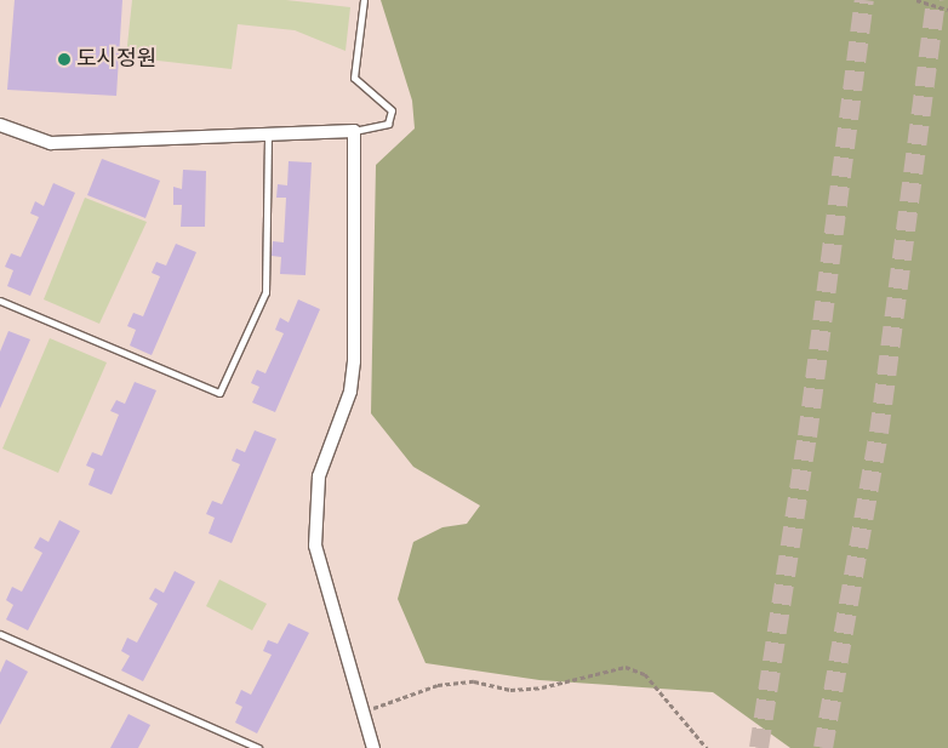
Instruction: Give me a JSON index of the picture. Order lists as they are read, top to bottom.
{
  "places": ["도시정원"]
}
